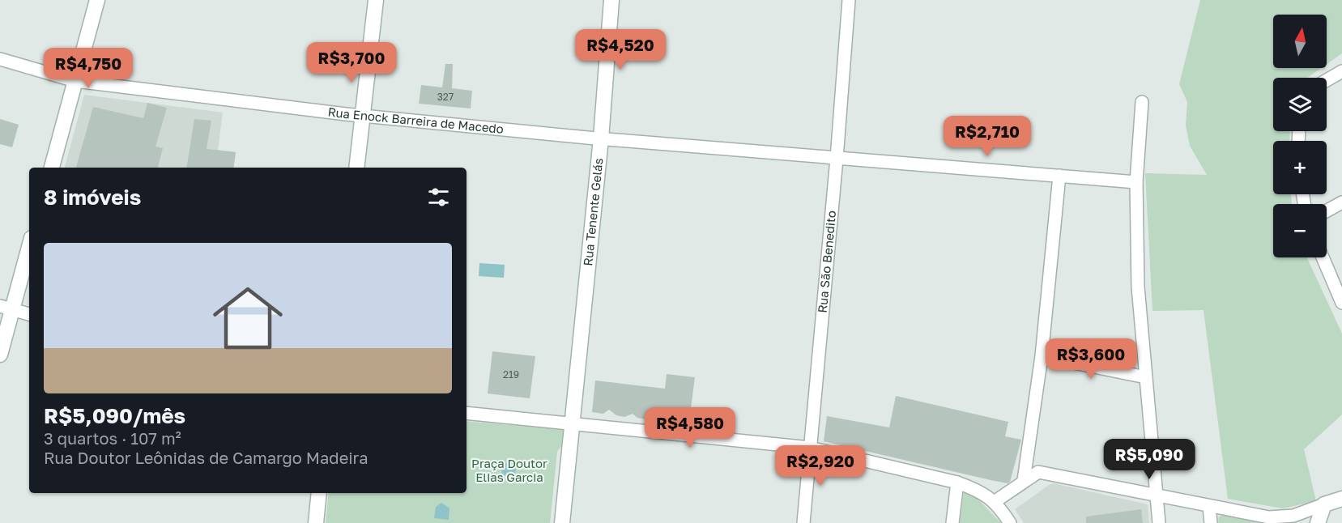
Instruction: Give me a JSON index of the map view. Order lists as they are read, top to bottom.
{
  "streets": {
    "street": ["Rua Enock Barreira de Macedo", "Rua Tenente Gelás", "Rua São Benedito"]
  },
  "crossings": [
    ["Rua Enock Barreira de Macedo", "Rua Tenente Gelás"],
    ["Rua Enock Barreira de Macedo", "Rua São Benedito"]
  ],
  "parks": ["Praça Doutor Elias Garcia"],
  "house_numbers": ["327", "219"],
  "north": "top",
  "page": {
    "map_buttons": ["+", "−"],
    "price": [
      "R$4,520",
      "R$3,700",
      "R$4,750",
      "R$2,710",
      "R$3,600",
      "R$4,580",
      "R$5,090",
      "R$2,920"
    ],
    "heading": "8 imóveis",
    "list": [
      {
        "name": "R$5,090/mês",
        "note": "3 quartos · 107 m² · Rua Doutor Leônidas de Camargo Madeira"
      }
    ]
  }
}
